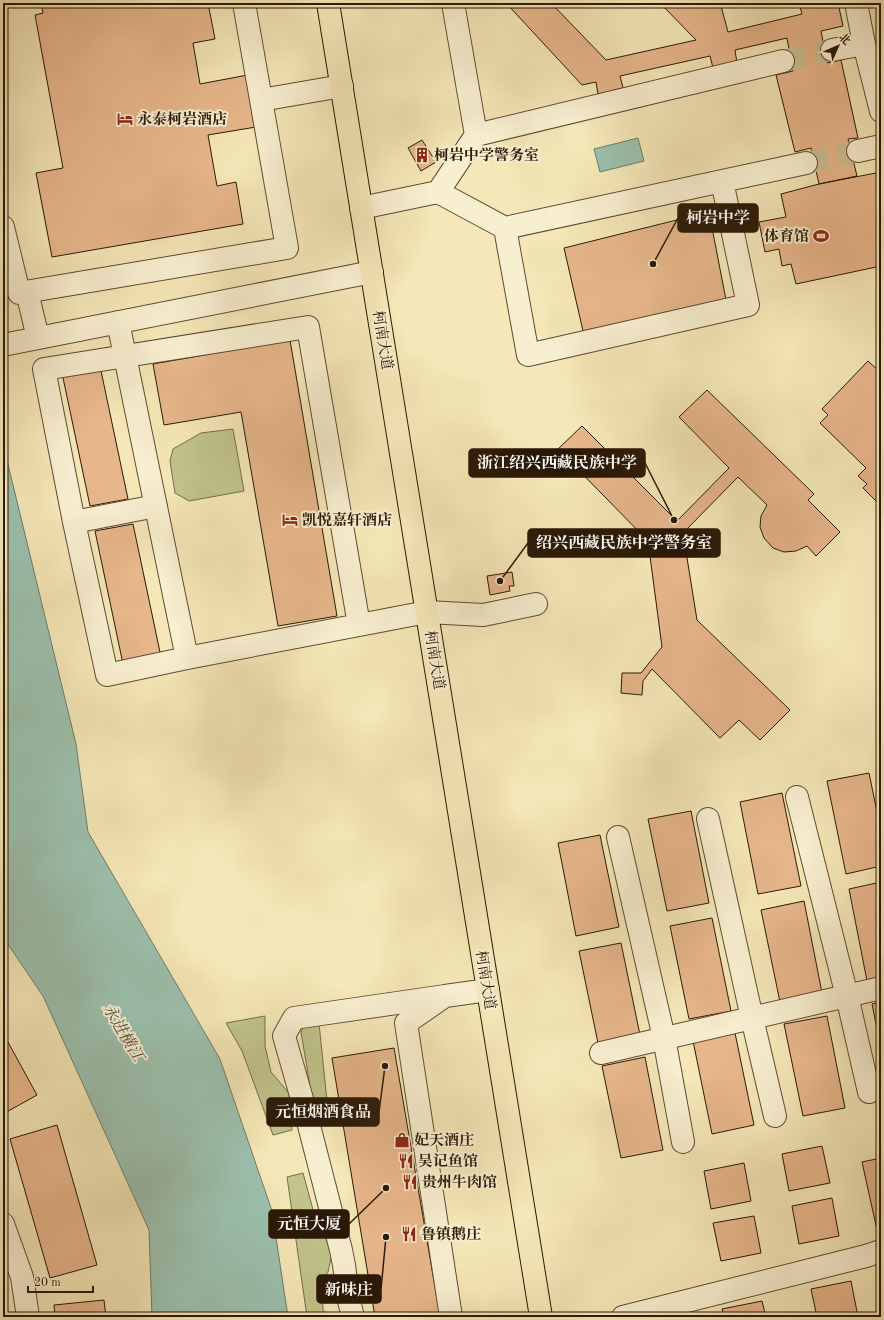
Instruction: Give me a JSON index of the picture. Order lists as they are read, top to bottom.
{
  "streets": {
    "main road": ["柯南大道"]
  },
  "water": ["永进横江"],
  "places": {
    "hotel": ["永泰柯岩酒店", "凯悦嘉轩酒店"],
    "building": ["柯岩中学警务室"],
    "sports": ["体育馆"],
    "other": [
      "柯岩中学",
      "浙江绍兴西藏民族中学",
      "绍兴西藏民族中学警务室",
      "元恒烟酒食品",
      "元恒大厦",
      "新味庄"
    ],
    "shop": ["妃天酒庄"],
    "restaurant": ["吴记鱼馆", "贵州牛肉馆", "鲁镇鹅庄"]
  },
  "scale_bar": "20 m",
  "north": "top right"
}
